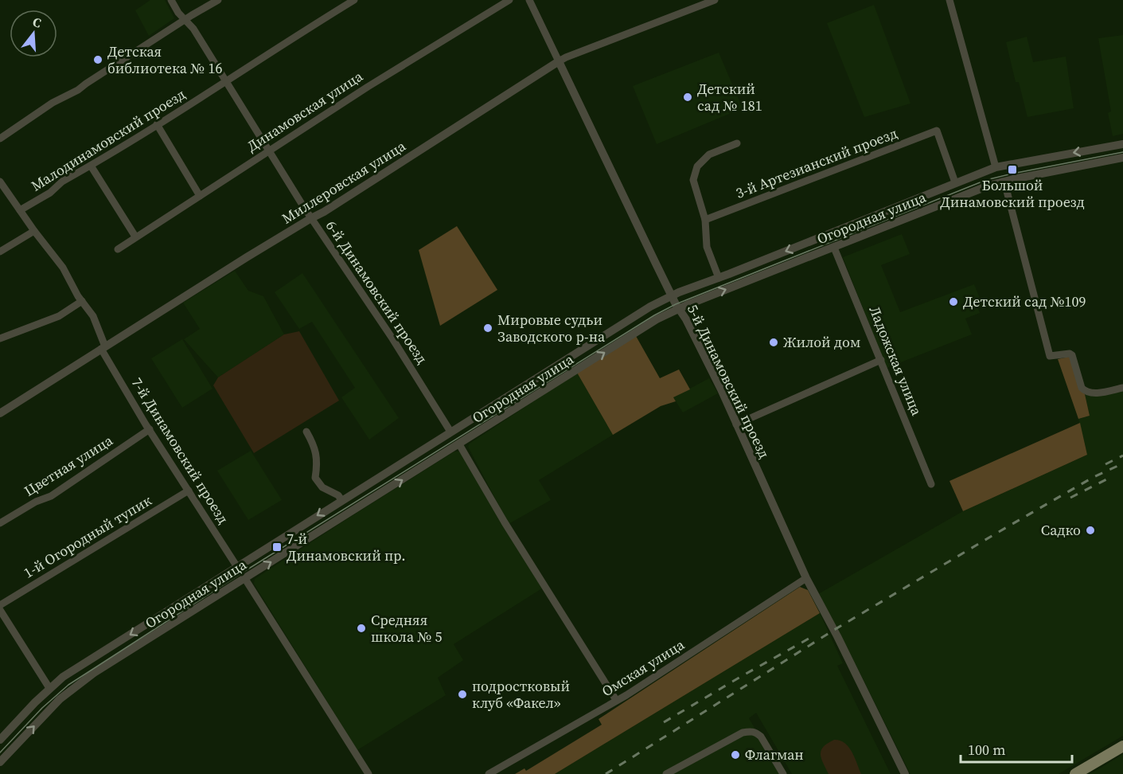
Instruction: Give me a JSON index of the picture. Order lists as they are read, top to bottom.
{
  "streets": {
    "street": [
      "Динамовская улица",
      "Малодинамовский проезд",
      "3-й Артезианский проезд",
      "Миллеровская улица",
      "Огородная улица",
      "6-й Динамовский проезд",
      "Ладожская улица",
      "5-й Динамовский проезд",
      "7-й Динамовский проезд",
      "Цветная улица",
      "1-й Огородный тупик",
      "Омская улица"
    ]
  },
  "crossings": [
    ["Динамовская улица", "6-й Динамовский проезд"],
    ["Малодинамовский проезд", "6-й Динамовский проезд"],
    ["Малодинамовский проезд", "7-й Динамовский проезд"],
    ["3-й Артезианский проезд", "Огородная улица"],
    ["Миллеровская улица", "6-й Динамовский проезд"],
    ["Миллеровская улица", "5-й Динамовский проезд"],
    ["Миллеровская улица", "7-й Динамовский проезд"],
    ["Огородная улица", "6-й Динамовский проезд"],
    ["Огородная улица", "Ладожская улица"],
    ["Огородная улица", "5-й Динамовский проезд"],
    ["Огородная улица", "7-й Динамовский проезд"],
    ["5-й Динамовский проезд", "Омская улица"],
    ["7-й Динамовский проезд", "Цветная улица"],
    ["7-й Динамовский проезд", "1-й Огородный тупик"]
  ],
  "places": {
    "other": [
      "Детская библиотека № 16",
      "Детский сад № 181",
      "Детский сад №109",
      "Мировые судьи Заводского р-на",
      "Жилой дом",
      "Садко",
      "Средняя школа № 5",
      "подростковый клуб «Факел»",
      "Флагман"
    ],
    "transit": ["Большой Динамовский проезд", "7-й Динамовский пр."]
  },
  "scale_bar": "100 m",
  "north": "top"
}
